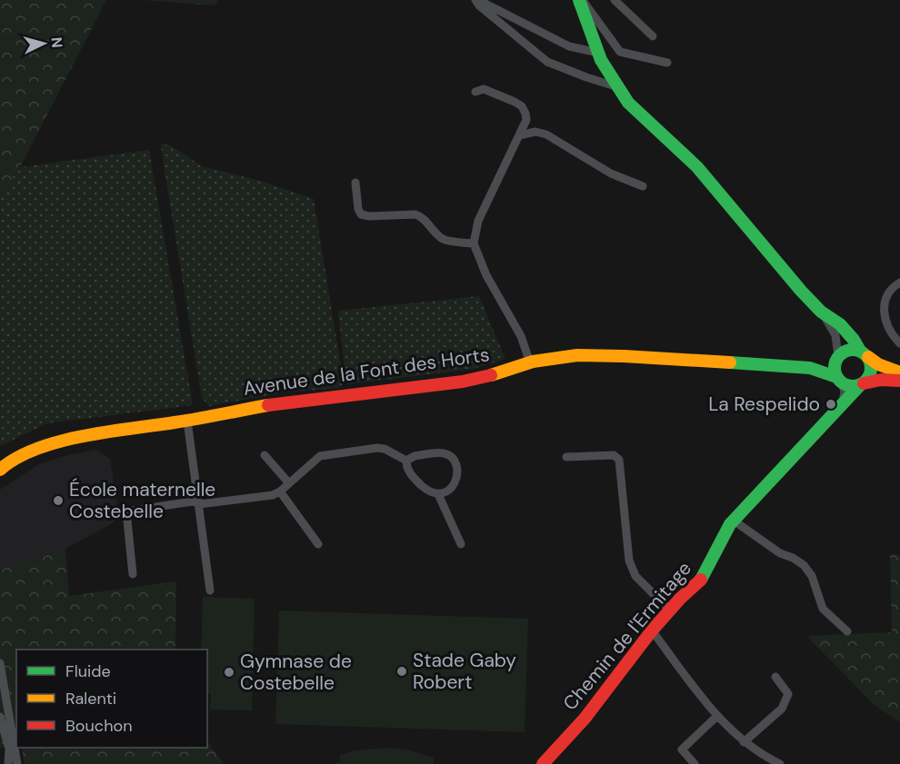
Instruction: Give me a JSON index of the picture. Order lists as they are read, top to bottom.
{
  "streets": {
    "main road": ["Avenue de la Font des Horts", "Chemin de l'Ermitage"]
  },
  "crossings": [
    ["Avenue de la Font des Horts", "Chemin de l'Ermitage"]
  ],
  "places": [
    "La Respelido",
    "École maternelle Costebelle",
    "Stade Gaby Robert",
    "Gymnase de Costebelle"
  ],
  "legend": ["Fluide", "Ralenti", "Bouchon"],
  "north": "right"
}
